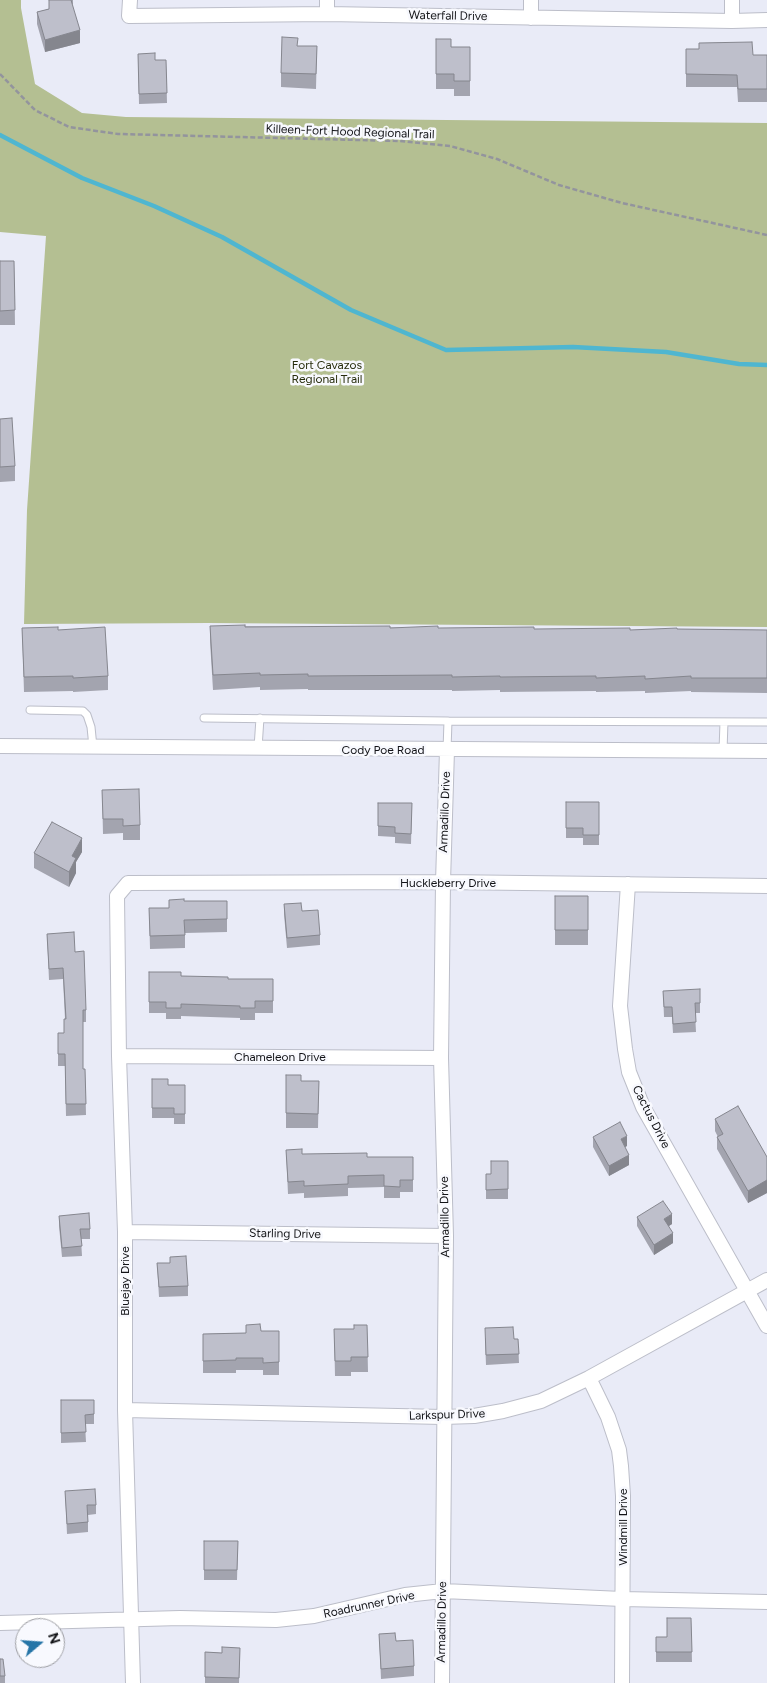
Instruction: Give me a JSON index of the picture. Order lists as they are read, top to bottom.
{
  "streets": {
    "street": [
      "Waterfall Drive",
      "Cody Poe Road",
      "Armadillo Drive",
      "Huckleberry Drive",
      "Chameleon Drive",
      "Cactus Drive",
      "Starling Drive",
      "Bluejay Drive",
      "Larkspur Drive",
      "Windmill Drive",
      "Roadrunner Drive"
    ],
    "path": ["Killeen-Fort Hood Regional Trail"]
  },
  "crossings": [
    ["Cody Poe Road", "Armadillo Drive"],
    ["Armadillo Drive", "Huckleberry Drive"],
    ["Armadillo Drive", "Chameleon Drive"],
    ["Armadillo Drive", "Starling Drive"],
    ["Armadillo Drive", "Larkspur Drive"],
    ["Armadillo Drive", "Roadrunner Drive"],
    ["Huckleberry Drive", "Cactus Drive"],
    ["Huckleberry Drive", "Bluejay Drive"],
    ["Chameleon Drive", "Bluejay Drive"],
    ["Cactus Drive", "Larkspur Drive"],
    ["Starling Drive", "Bluejay Drive"],
    ["Bluejay Drive", "Larkspur Drive"],
    ["Bluejay Drive", "Roadrunner Drive"],
    ["Larkspur Drive", "Windmill Drive"],
    ["Windmill Drive", "Roadrunner Drive"]
  ],
  "parks": ["Fort Cavazos Regional Trail"],
  "north": "right"
}
